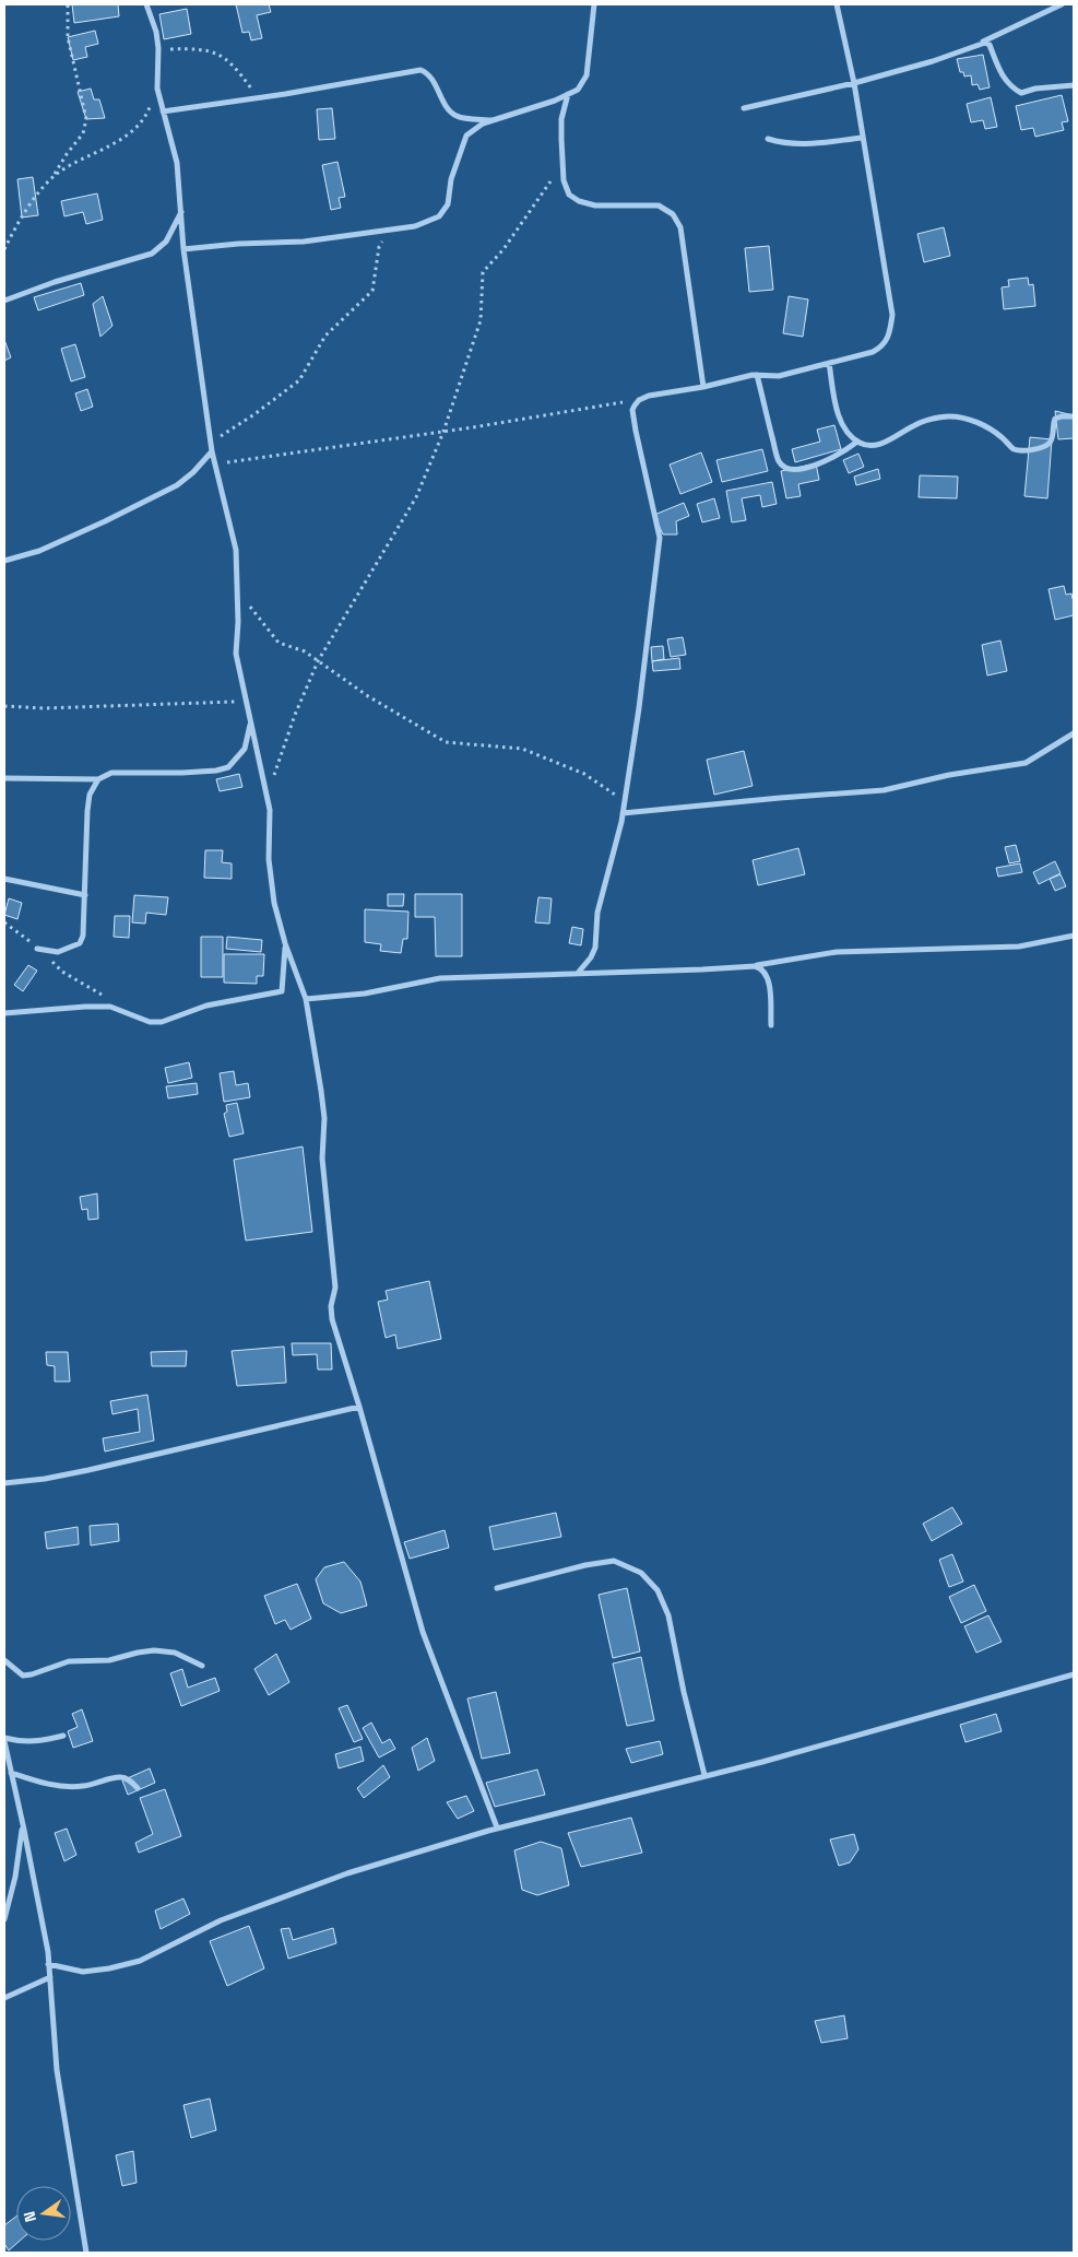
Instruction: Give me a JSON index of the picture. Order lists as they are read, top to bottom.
{
  "north": "left"
}
